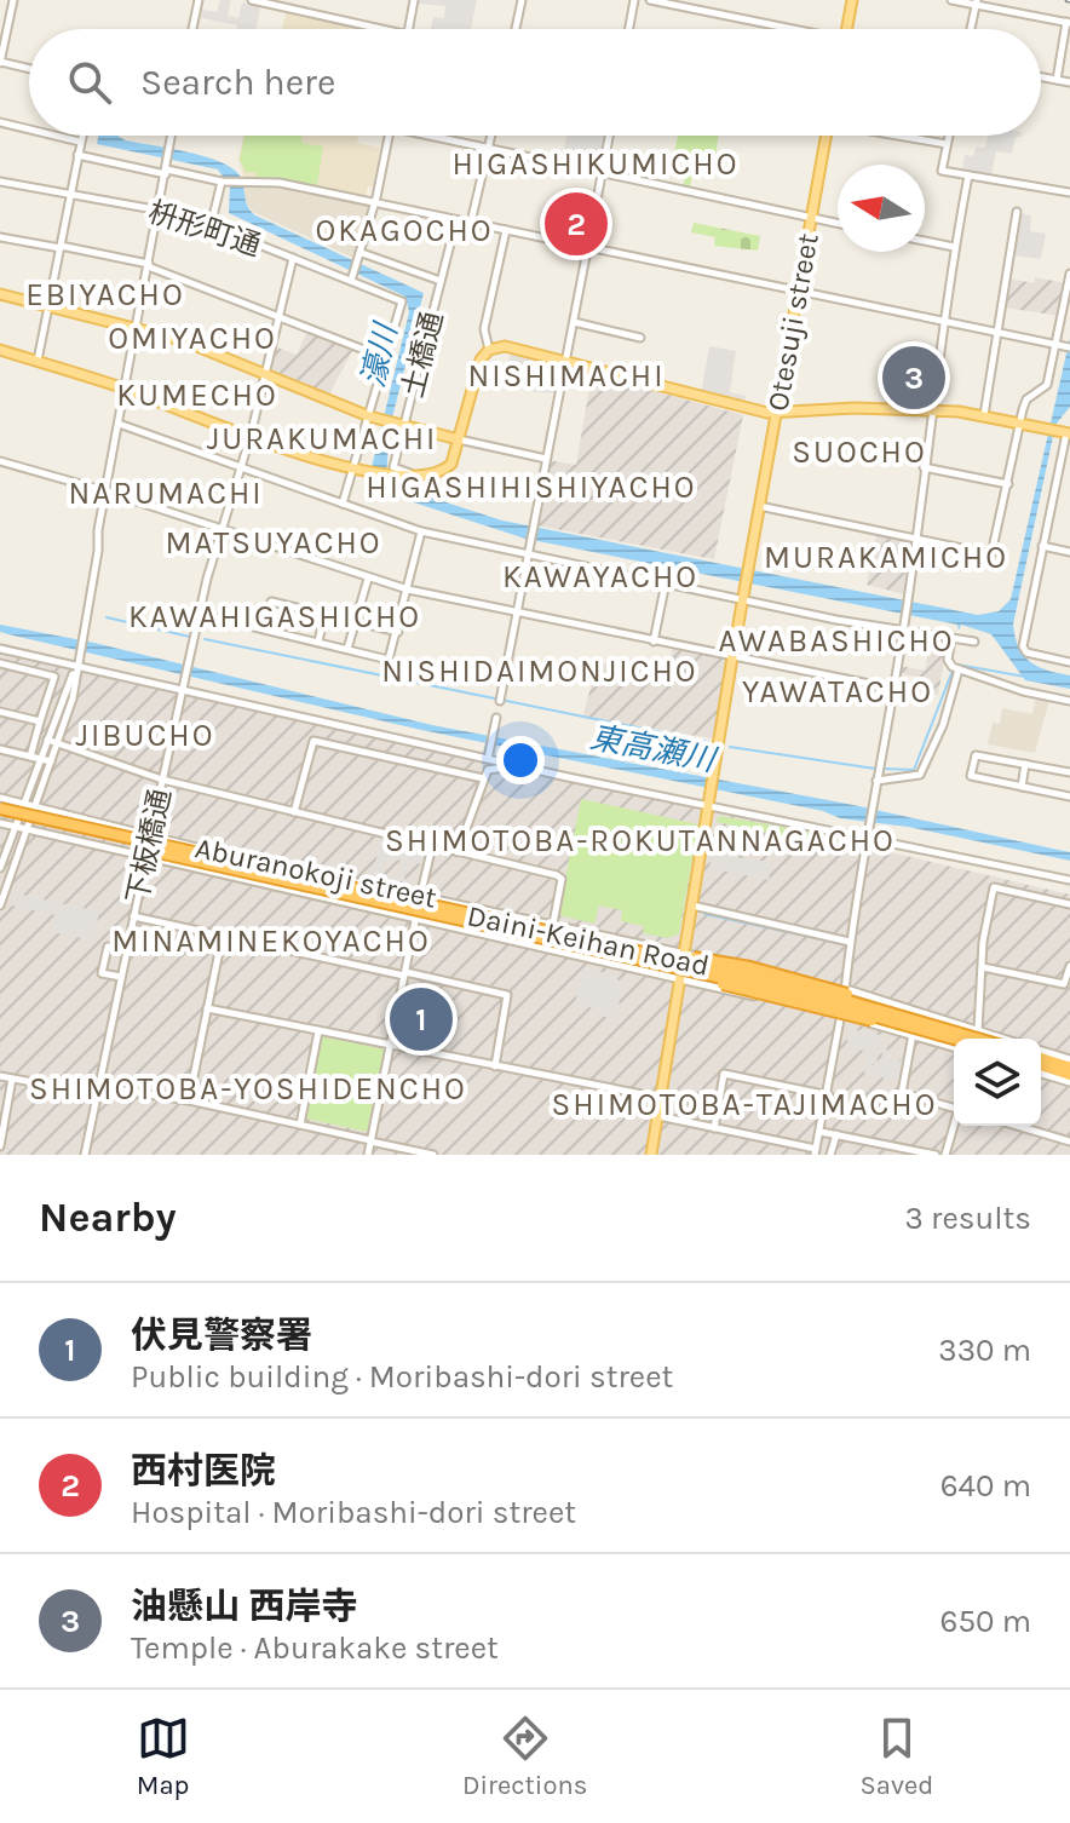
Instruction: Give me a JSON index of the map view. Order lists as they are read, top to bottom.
{
  "streets": {
    "highway": ["Daini-Keihan Road"],
    "main road": ["Otesuji street"],
    "street": [
      "枡形町通",
      "土橋通",
      "下板橋通",
      "Aburanokoji street"
    ]
  },
  "crossings": [
    ["枡形町通", "下板橋通"],
    ["Otesuji street", "Aburanokoji street"],
    ["下板橋通", "Aburanokoji street"]
  ],
  "districts": [
    "HIGASHIKUMICHO",
    "OKAGOCHO",
    "EBIYACHO",
    "OMIYACHO",
    "NISHIMACHI",
    "KUMECHO",
    "JURAKUMACHI",
    "SUOCHO",
    "HIGASHIHISHIYACHO",
    "NARUMACHI",
    "MATSUYACHO",
    "MURAKAMICHO",
    "KAWAYACHO",
    "KAWAHIGASHICHO",
    "AWABASHICHO",
    "NISHIDAIMONJICHO",
    "YAWATACHO",
    "JIBUCHO",
    "SHIMOTOBA-ROKUTANNAGACHO",
    "MINAMINEKOYACHO",
    "SHIMOTOBA-YOSHIDENCHO",
    "SHIMOTOBA-TAJIMACHO"
  ],
  "water": ["濠川", "東高瀬川"],
  "north": "left",
  "page": {
    "search": "Search here",
    "pins": ["2", "3", "1"],
    "heading": ["Nearby", "3 results"],
    "list": [
      {
        "mark": "1",
        "name": "伏見警察署",
        "note": "Public building · Moribashi-dori street",
        "value": "330 m"
      },
      {
        "mark": "2",
        "name": "西村医院",
        "note": "Hospital · Moribashi-dori street",
        "value": "640 m"
      },
      {
        "mark": "3",
        "name": "油懸山 西岸寺",
        "note": "Temple · Aburakake street",
        "value": "650 m"
      }
    ],
    "nav": ["Map", "Directions", "Saved"]
  }
}
